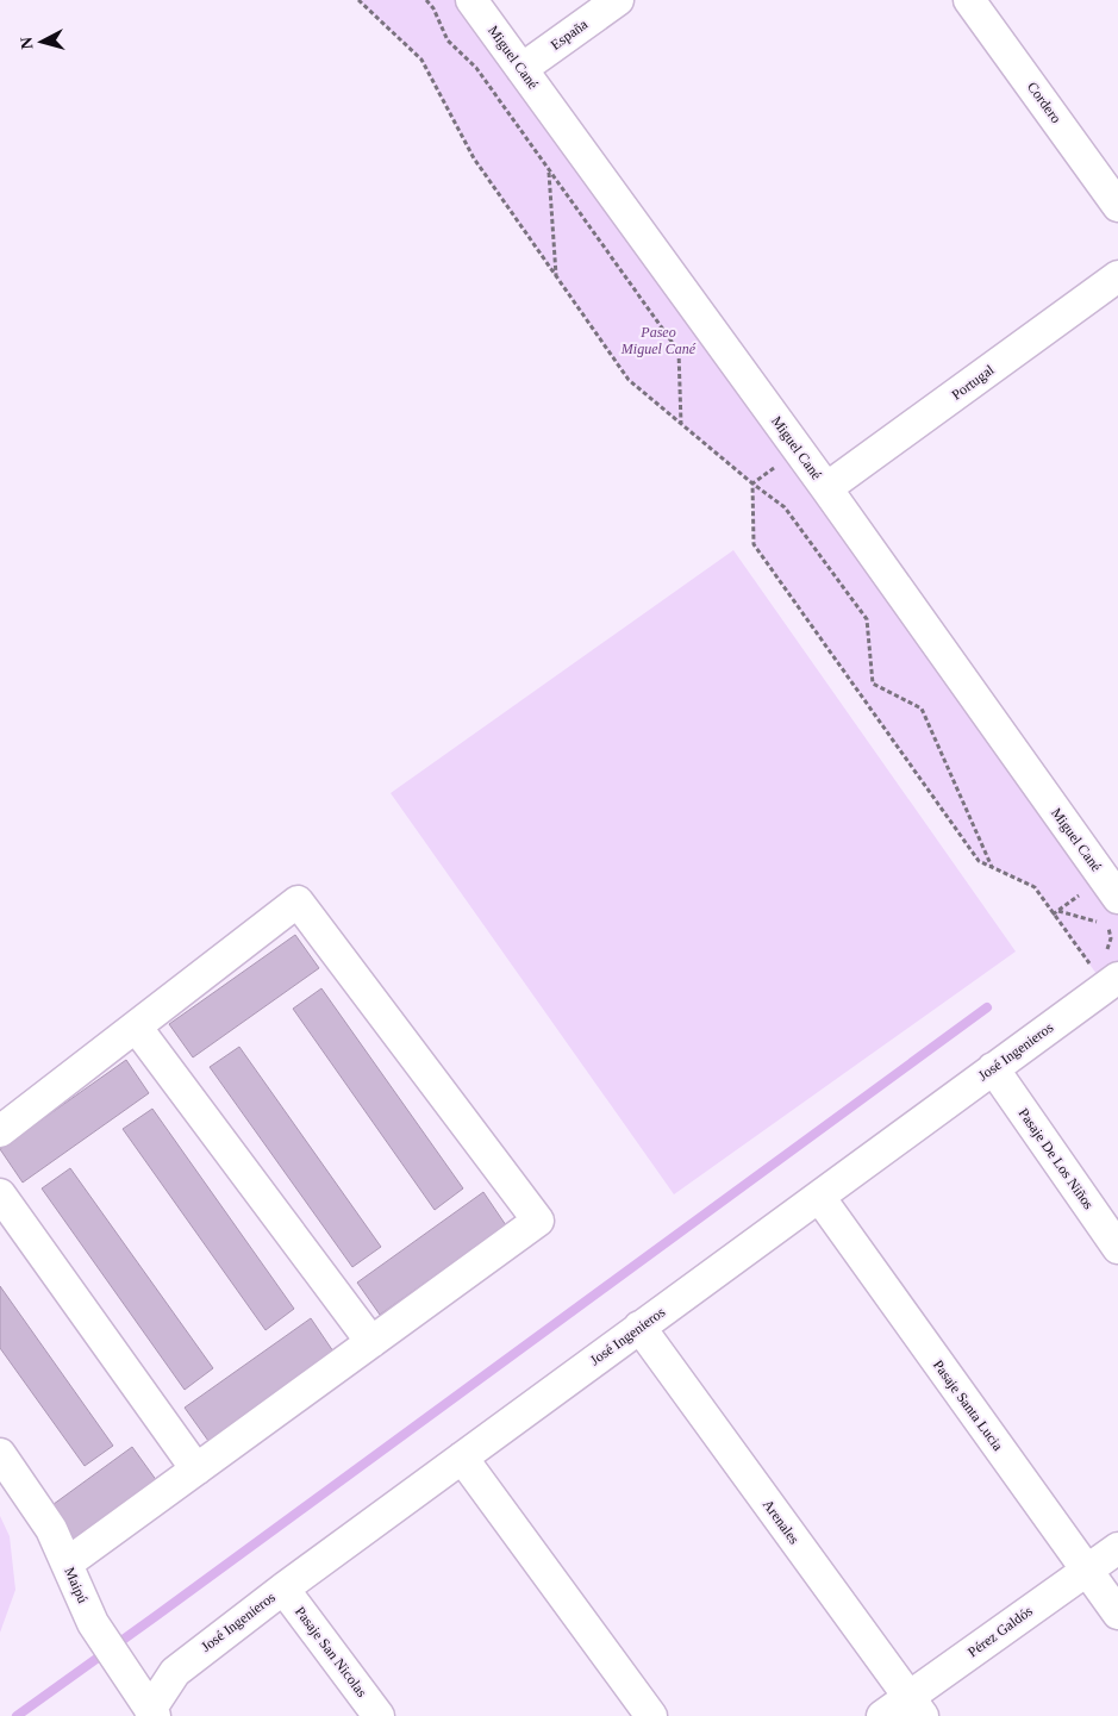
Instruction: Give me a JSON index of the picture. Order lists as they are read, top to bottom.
{
  "streets": {
    "street": [
      "España",
      "Miguel Cané",
      "Cordero",
      "Portugal",
      "José Ingenieros",
      "Pasaje De Los Niños",
      "Pasaje Santa Lucia",
      "Arenales",
      "Maipú",
      "Pérez Galdós",
      "Pasaje San Nicolas"
    ]
  },
  "crossings": [
    ["España", "Miguel Cané"],
    ["Miguel Cané", "Portugal"],
    ["José Ingenieros", "Pasaje De Los Niños"],
    ["José Ingenieros", "Pasaje Santa Lucia"],
    ["José Ingenieros", "Arenales"],
    ["José Ingenieros", "Maipú"],
    ["José Ingenieros", "Pasaje San Nicolas"],
    ["Pasaje Santa Lucia", "Pérez Galdós"],
    ["Arenales", "Pérez Galdós"]
  ],
  "parks": ["Paseo Miguel Cané"],
  "north": "left"
}
